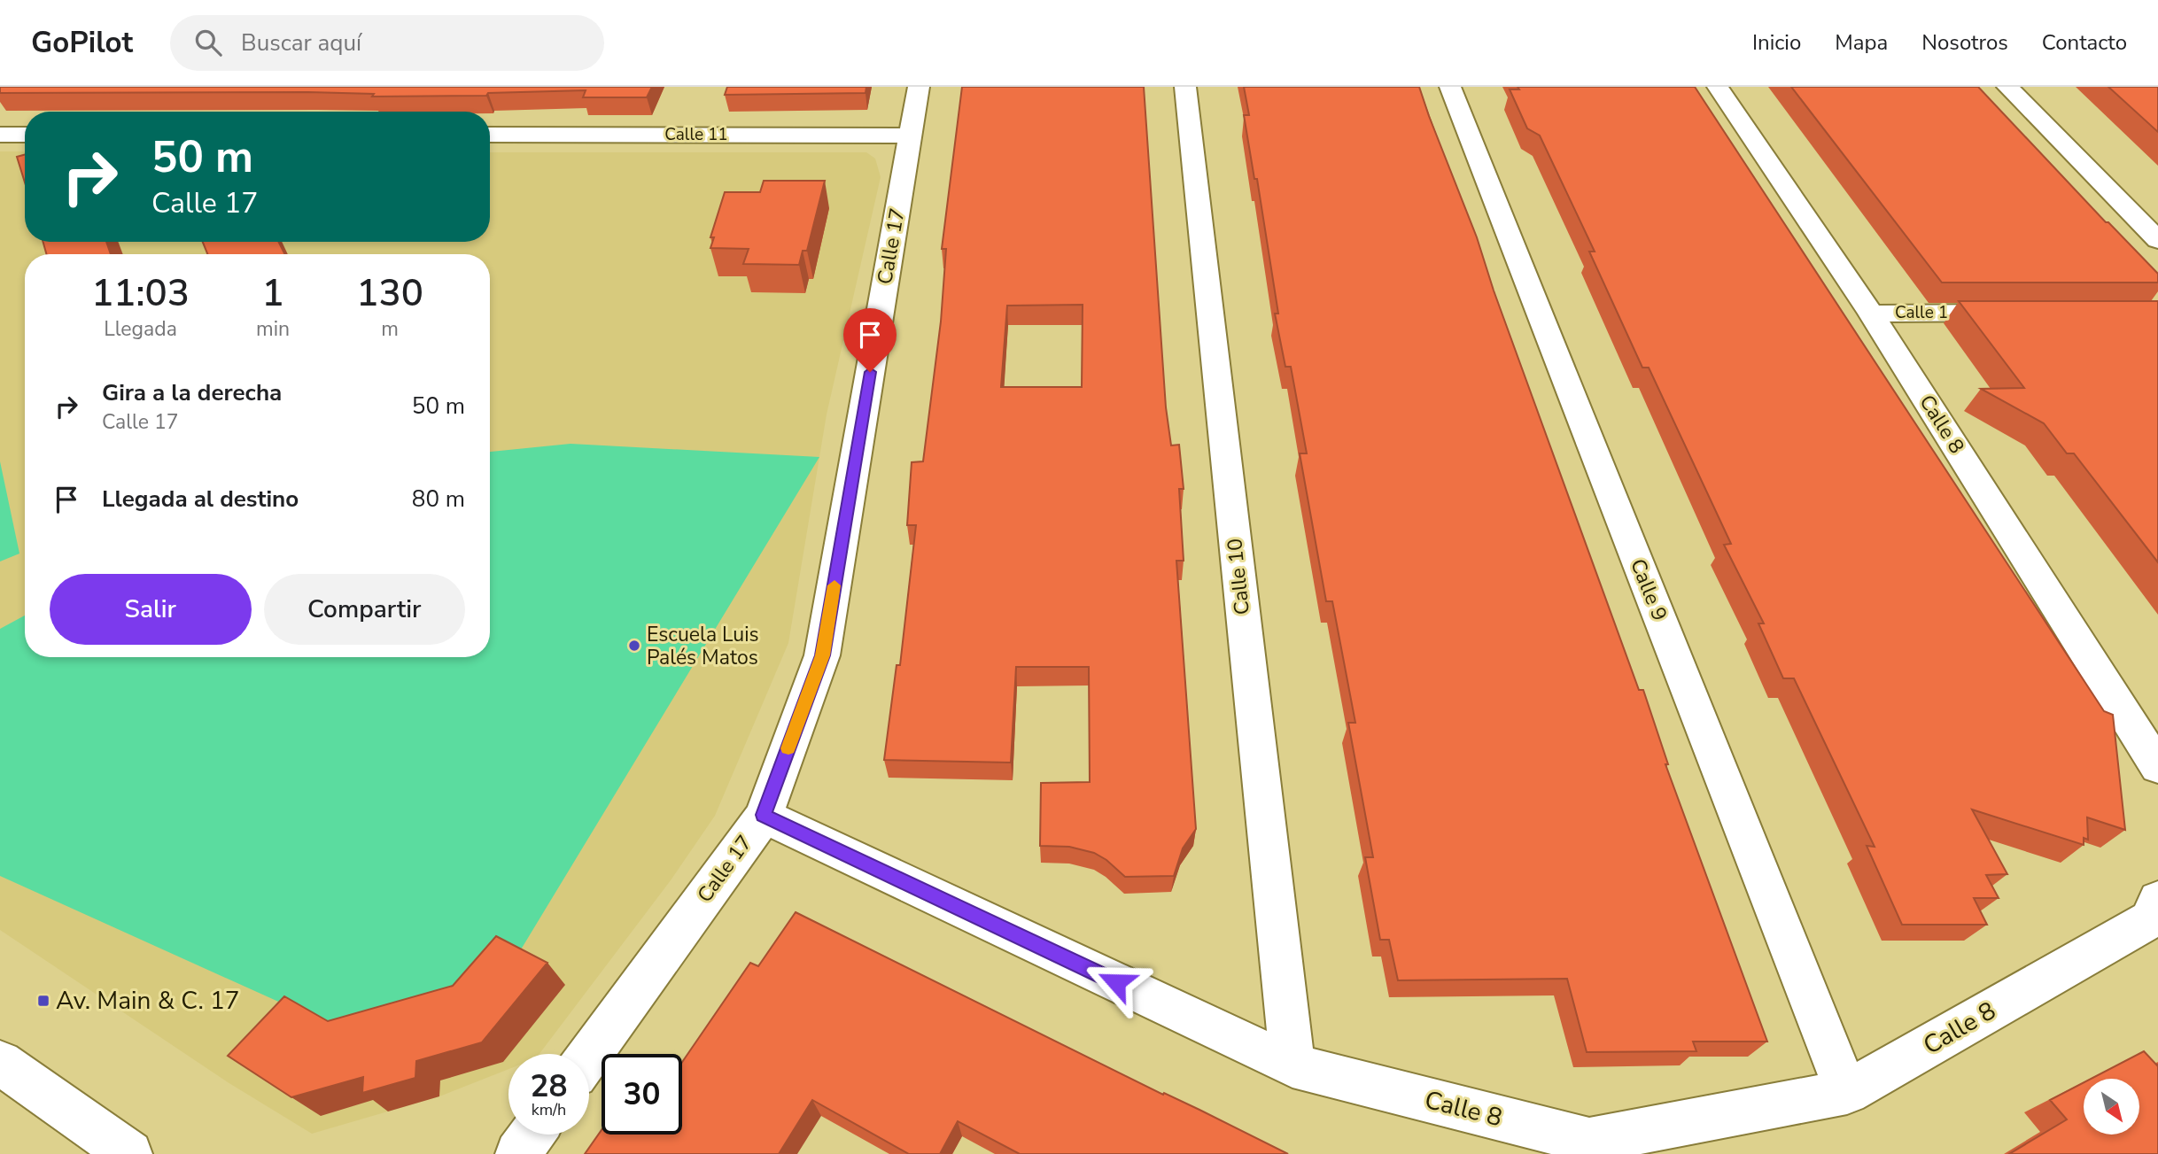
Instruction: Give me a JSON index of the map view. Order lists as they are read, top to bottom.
{
  "streets": {
    "street": [
      "Calle 11",
      "Calle 17",
      "Calle 1",
      "Calle 8",
      "Calle 10",
      "Calle 9"
    ]
  },
  "crossings": [
    ["Calle 11", "Calle 17"],
    ["Calle 17", "Calle 8"],
    ["Calle 1", "Calle 8"],
    ["Calle 8", "Calle 10"],
    ["Calle 8", "Calle 9"]
  ],
  "places": {
    "other": ["Escuela Luis Palés Matos"],
    "transit": ["Av. Main & C. 17"]
  },
  "north": "bottom right",
  "page": {
    "header": "GoPilot",
    "search": "Buscar aquí",
    "nav": [
      "Inicio",
      "Mapa",
      "Nosotros",
      "Contacto"
    ],
    "turn": ["50 m", "Calle 17"],
    "eta": [
      "11:03",
      "Llegada",
      "1",
      "min",
      "130",
      "m"
    ],
    "list": [
      {
        "name": "Gira a la derecha",
        "note": "Calle 17",
        "value": "50 m"
      },
      {
        "name": "Llegada al destino",
        "value": "80 m"
      }
    ],
    "buttons": ["Salir", "Compartir"],
    "speed": "28 km/h",
    "limit": "30"
  }
}
